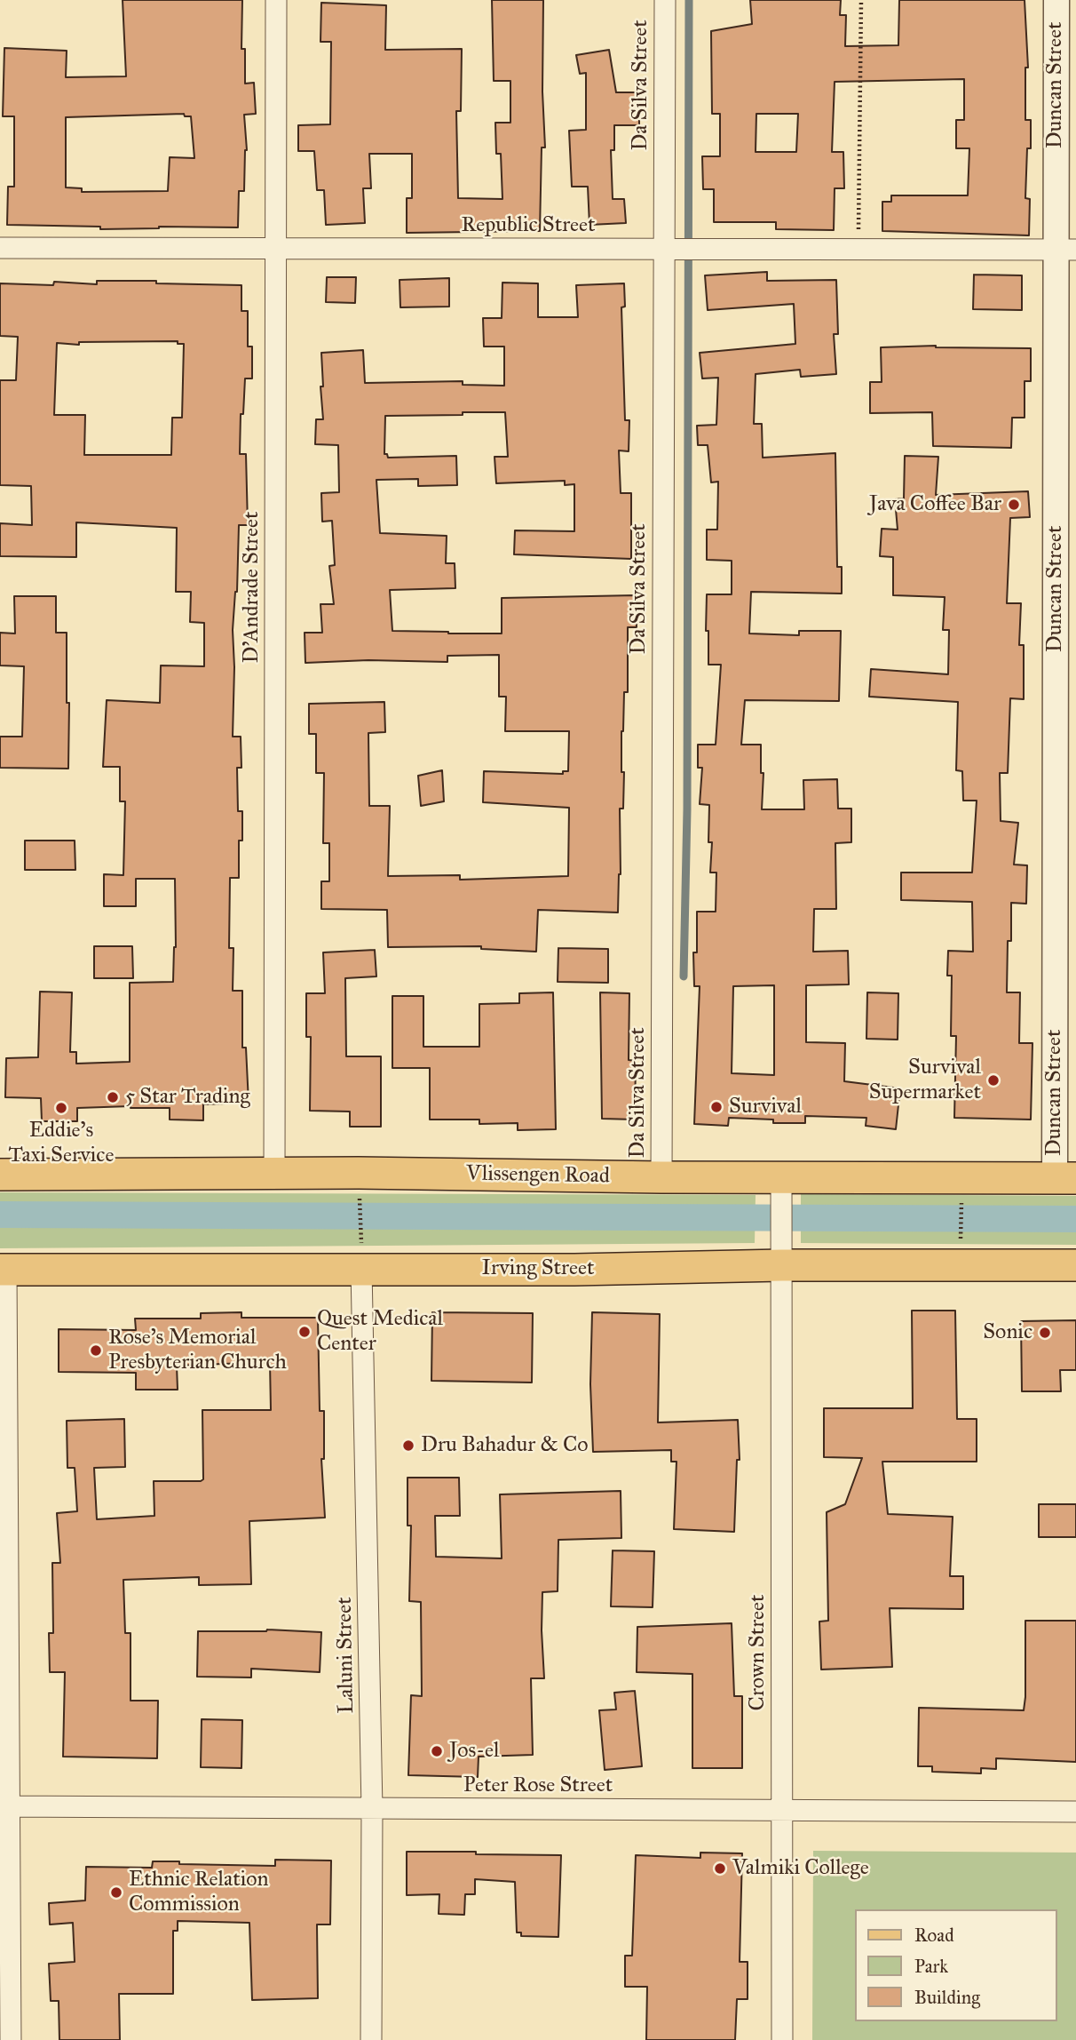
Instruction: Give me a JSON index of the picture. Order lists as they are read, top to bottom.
{
  "streets": {
    "main road": ["Vlissengen Road", "Irving Street"],
    "street": [
      "Da Silva Street",
      "Duncan Street",
      "Republic Street",
      "D'Andrade Street",
      "Crown Street",
      "Laluni Street",
      "Peter Rose Street"
    ]
  },
  "crossings": [
    ["Da Silva Street", "Republic Street"],
    ["Da Silva Street", "Vlissengen Road"],
    ["Duncan Street", "Republic Street"],
    ["Duncan Street", "Vlissengen Road"],
    ["Republic Street", "D'Andrade Street"],
    ["D'Andrade Street", "Vlissengen Road"],
    ["Vlissengen Road", "Crown Street"],
    ["Irving Street", "Crown Street"],
    ["Irving Street", "Laluni Street"],
    ["Crown Street", "Peter Rose Street"],
    ["Laluni Street", "Peter Rose Street"]
  ],
  "places": [
    "Java Coffee Bar",
    "Survival Supermarket",
    "5 Star Trading",
    "Survival",
    "Eddie's Taxi Service",
    "Quest Medical Center",
    "Sonic",
    "Rose's Memorial Presbyterian Church",
    "Dru Bahadur & Co",
    "Jos-el",
    "Valmiki College",
    "Ethnic Relation Commission"
  ],
  "legend": ["Road", "Park", "Building"]
}
